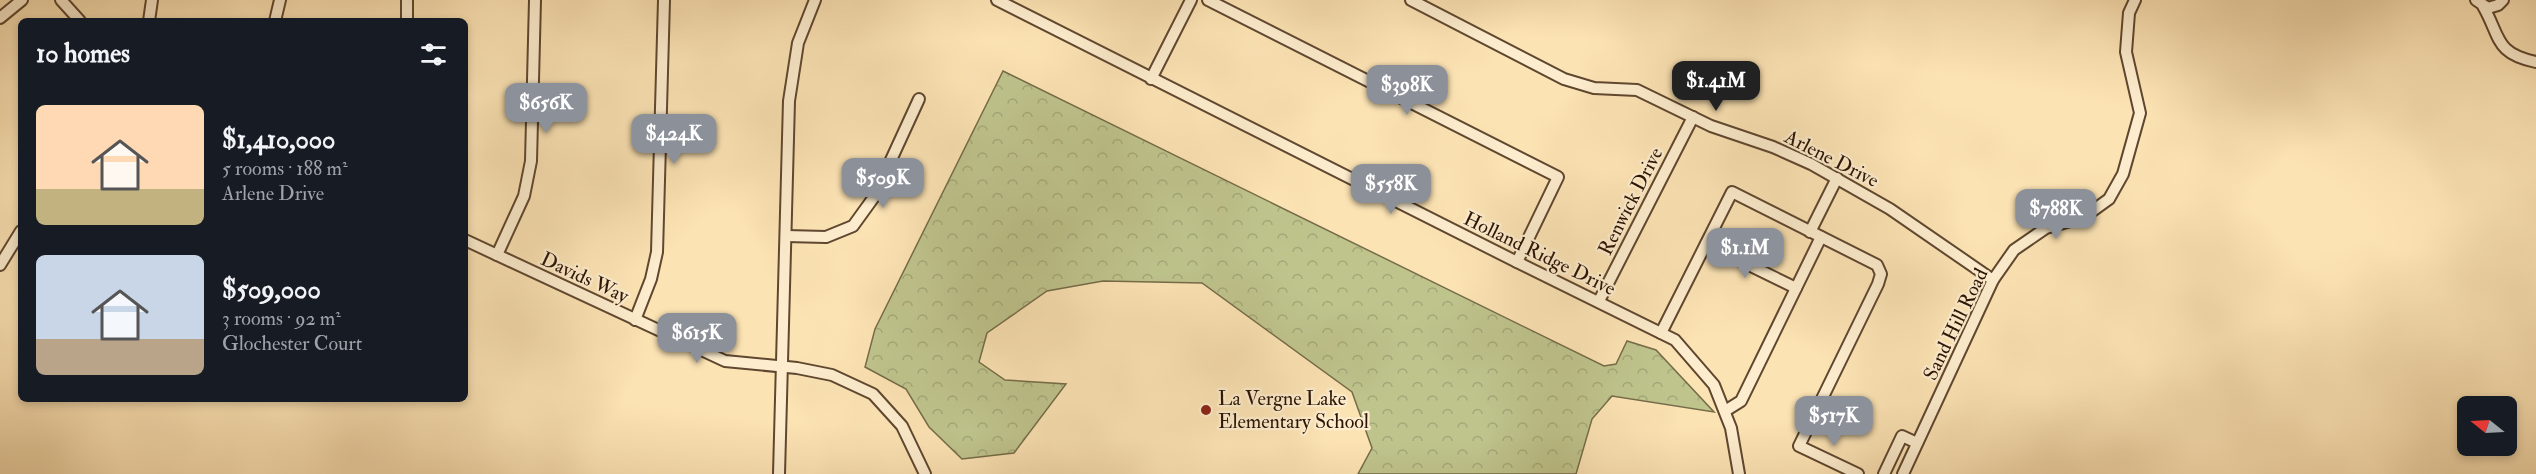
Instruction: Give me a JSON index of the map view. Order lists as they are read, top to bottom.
{
  "streets": {
    "street": [
      "Arlene Drive",
      "Renwick Drive",
      "Holland Ridge Drive",
      "Davids Way",
      "Sand Hill Road"
    ]
  },
  "crossings": [
    ["Arlene Drive", "Renwick Drive"],
    ["Arlene Drive", "Sand Hill Road"],
    ["Renwick Drive", "Holland Ridge Drive"]
  ],
  "places": ["La Vergne Lake Elementary School"],
  "north": "left",
  "page": {
    "heading": "10 homes",
    "price": [
      "$1.41M",
      "$398K",
      "$656K",
      "$424K",
      "$509K",
      "$558K",
      "$788K",
      "$1.1M",
      "$615K",
      "$517K"
    ],
    "list": [
      {
        "name": "$1,410,000",
        "note": "5 rooms · 188 m² · Arlene Drive"
      },
      {
        "name": "$509,000",
        "note": "3 rooms · 92 m² · Glochester Court"
      }
    ]
  }
}
